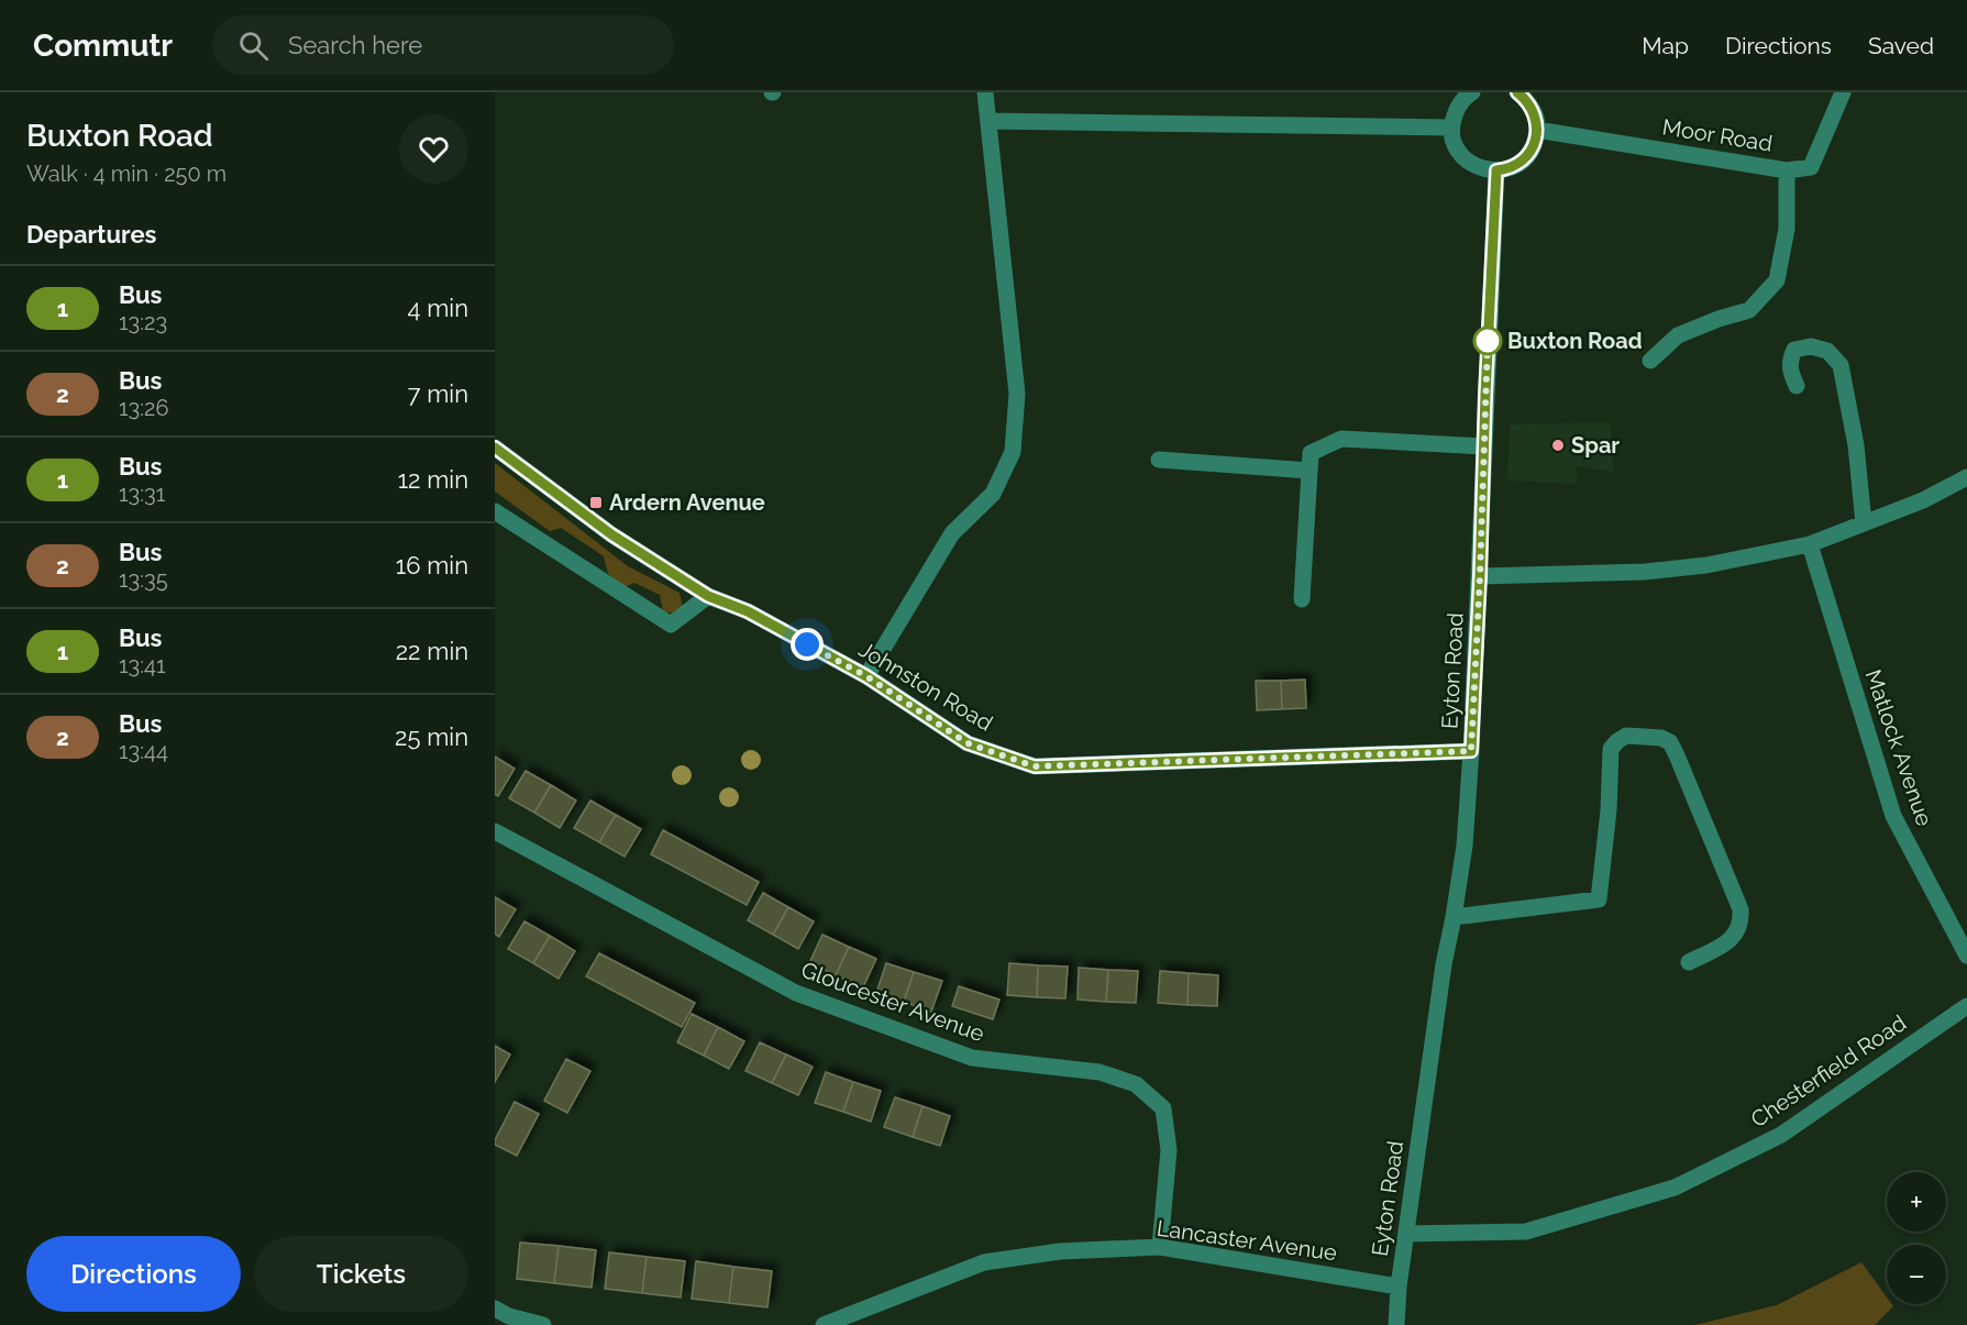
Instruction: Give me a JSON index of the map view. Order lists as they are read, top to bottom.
{
  "streets": {
    "street": [
      "Moor Road",
      "Eyton Road",
      "Johnston Road",
      "Matlock Avenue",
      "Gloucester Avenue",
      "Chesterfield Road",
      "Lancaster Avenue"
    ]
  },
  "crossings": [
    ["Eyton Road", "Johnston Road"],
    ["Eyton Road", "Chesterfield Road"],
    ["Eyton Road", "Lancaster Avenue"],
    ["Gloucester Avenue", "Lancaster Avenue"]
  ],
  "places": {
    "other": ["Buxton Road", "Spar"],
    "transit": ["Ardern Avenue"]
  },
  "lines": ["bus line 1"],
  "page": {
    "header": "Commutr",
    "search": "Search here",
    "nav": ["Map", "Directions", "Saved"],
    "heading": [
      ["Buxton Road", "Walk · 4 min · 250 m"],
      "Departures"
    ],
    "list": [
      {
        "mark": "1",
        "name": "Bus",
        "note": "13:23",
        "value": "4 min"
      },
      {
        "mark": "2",
        "name": "Bus",
        "note": "13:26",
        "value": "7 min"
      },
      {
        "mark": "1",
        "name": "Bus",
        "note": "13:31",
        "value": "12 min"
      },
      {
        "mark": "2",
        "name": "Bus",
        "note": "13:35",
        "value": "16 min"
      },
      {
        "mark": "1",
        "name": "Bus",
        "note": "13:41",
        "value": "22 min"
      },
      {
        "mark": "2",
        "name": "Bus",
        "note": "13:44",
        "value": "25 min"
      }
    ],
    "map_buttons": ["+", "−"],
    "buttons": ["Directions", "Tickets"]
  }
}
